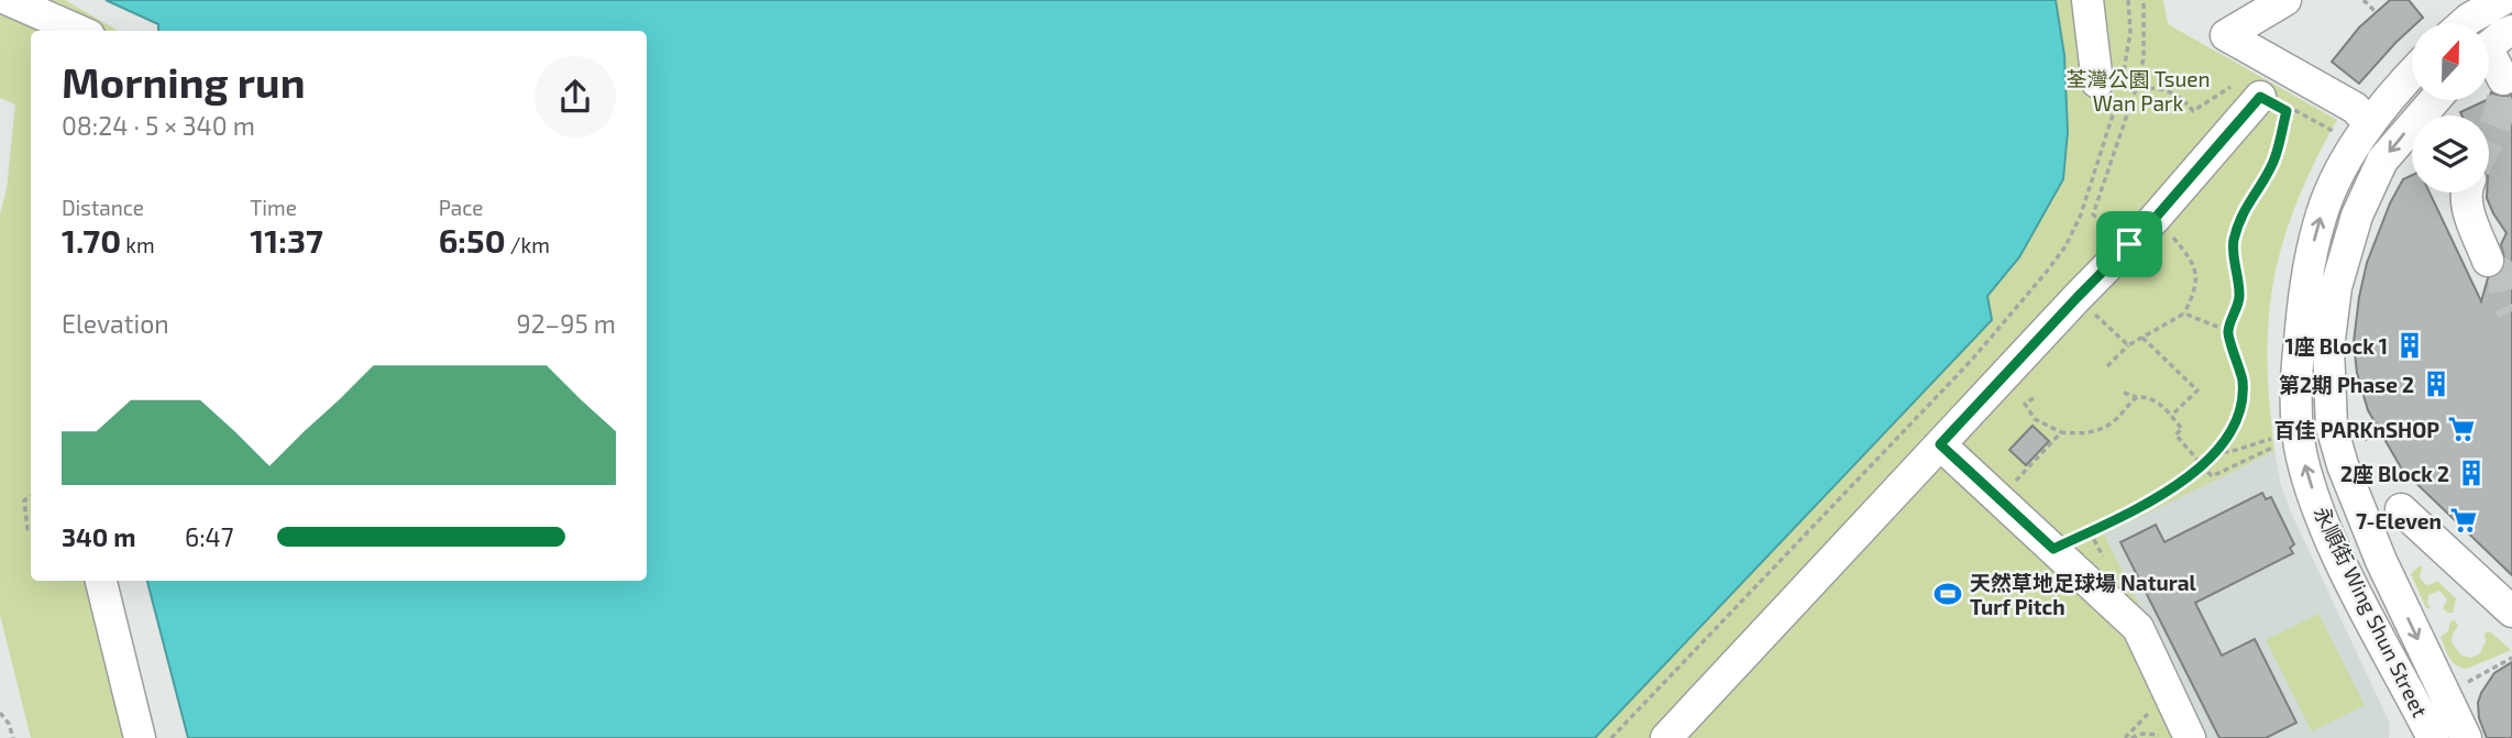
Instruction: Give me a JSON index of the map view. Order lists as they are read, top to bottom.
{
  "streets": {
    "street": ["永順街 Wing Shun Street"]
  },
  "parks": ["荃灣公園 Tsuen Wan Park"],
  "places": {
    "building": ["1座 Block 1", "第2期 Phase 2", "2座 Block 2"],
    "supermarket": ["百佳 PARKnSHOP", "7-Eleven"],
    "sports": ["天然草地足球場 Natural Turf Pitch"]
  },
  "north": "top",
  "page": {
    "heading": ["Morning run", "08:24 · 5 × 340 m"],
    "stats": [
      ["Distance", "1.70 km"],
      ["Time", "11:37"],
      ["Pace", "6:50 /km"]
    ],
    "chart": ["Elevation", "92–95 m"],
    "list": [
      {
        "name": "340 m",
        "note": "6:47"
      }
    ]
  }
}
